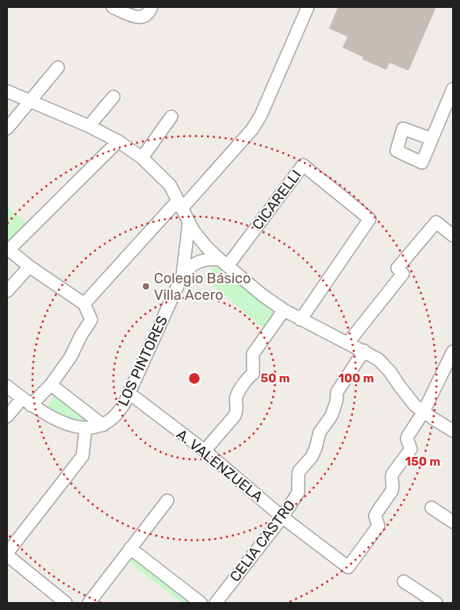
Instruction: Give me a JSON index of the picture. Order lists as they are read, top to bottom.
{
  "streets": {
    "street": [
      "CICARELLI",
      "LOS PINTORES",
      "A. VALENZUELA",
      "CELIA CASTRO"
    ]
  },
  "crossings": [
    ["CICARELLI", "LOS PINTORES"],
    ["LOS PINTORES", "A. VALENZUELA"],
    ["A. VALENZUELA", "CELIA CASTRO"]
  ],
  "places": ["Colegio Básico Villa Acero"],
  "rings": ["50 m", "100 m", "150 m"]
}
